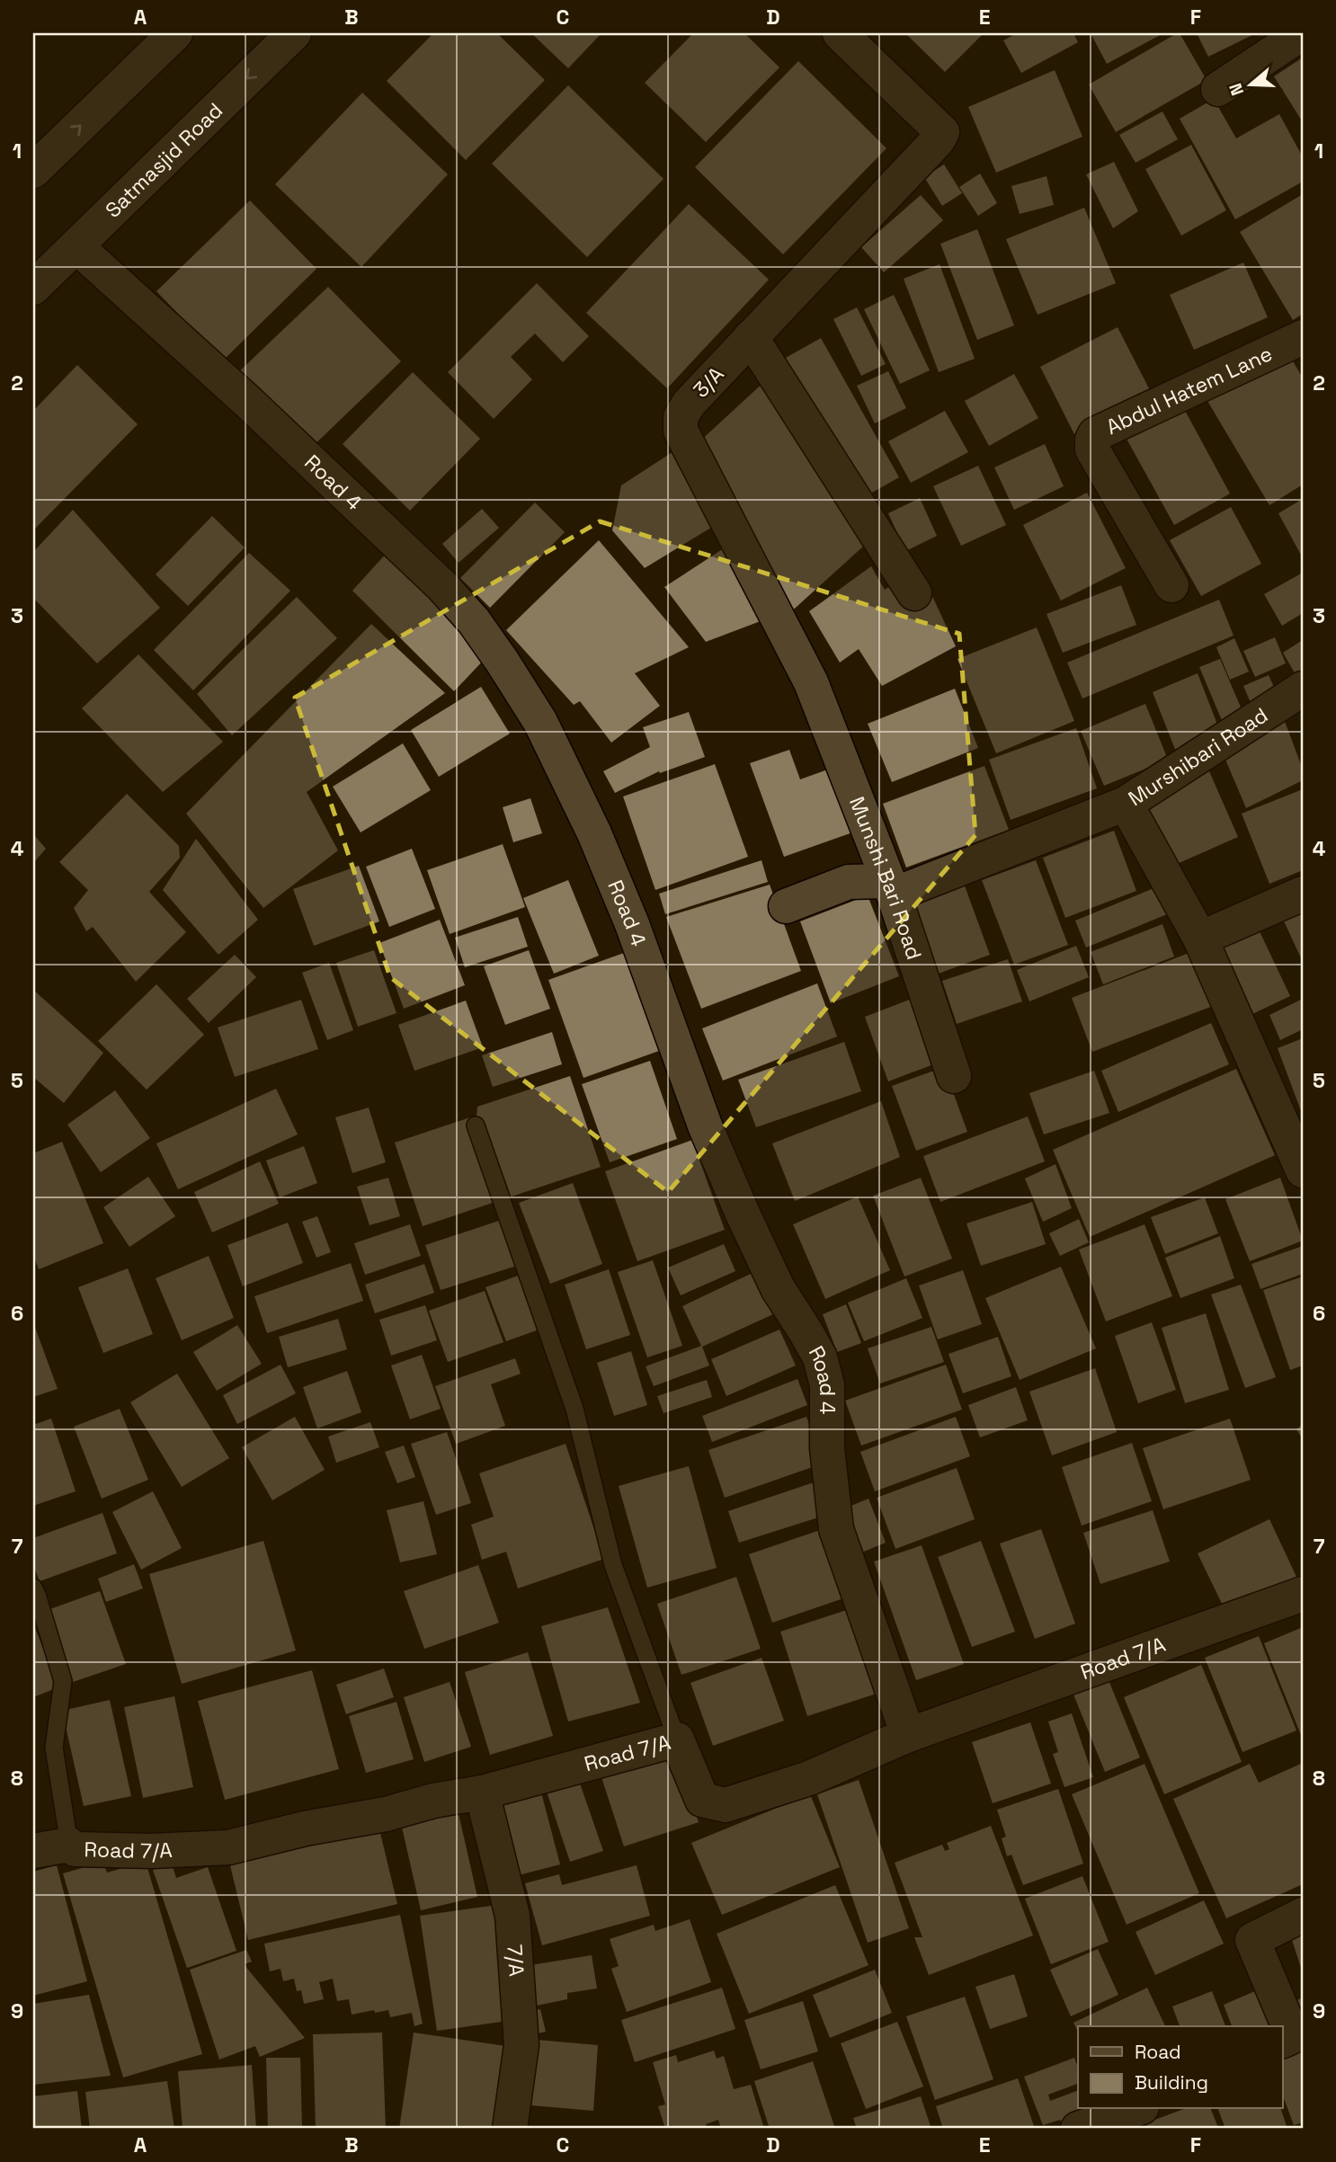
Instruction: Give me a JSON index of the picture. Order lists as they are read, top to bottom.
{
  "streets": {
    "street": [
      "Satmasjid Road",
      "3/A",
      "Abdul Hatem Lane",
      "Road 4",
      "Murshibari Road",
      "Munshi Bari Road",
      "Road 7/A",
      "7/A"
    ]
  },
  "crossings": [
    ["Satmasjid Road", "Road 4"],
    ["3/A", "Munshi Bari Road"],
    ["Road 4", "Road 7/A"],
    ["Road 7/A", "7/A"]
  ],
  "legend": ["Road", "Building"],
  "north": "left",
  "grid": {
    "columns": [
      "A",
      "B",
      "C",
      "D",
      "E",
      "F"
    ],
    "rows": [
      "1",
      "2",
      "3",
      "4",
      "5",
      "6",
      "7",
      "8",
      "9"
    ]
  }
}
